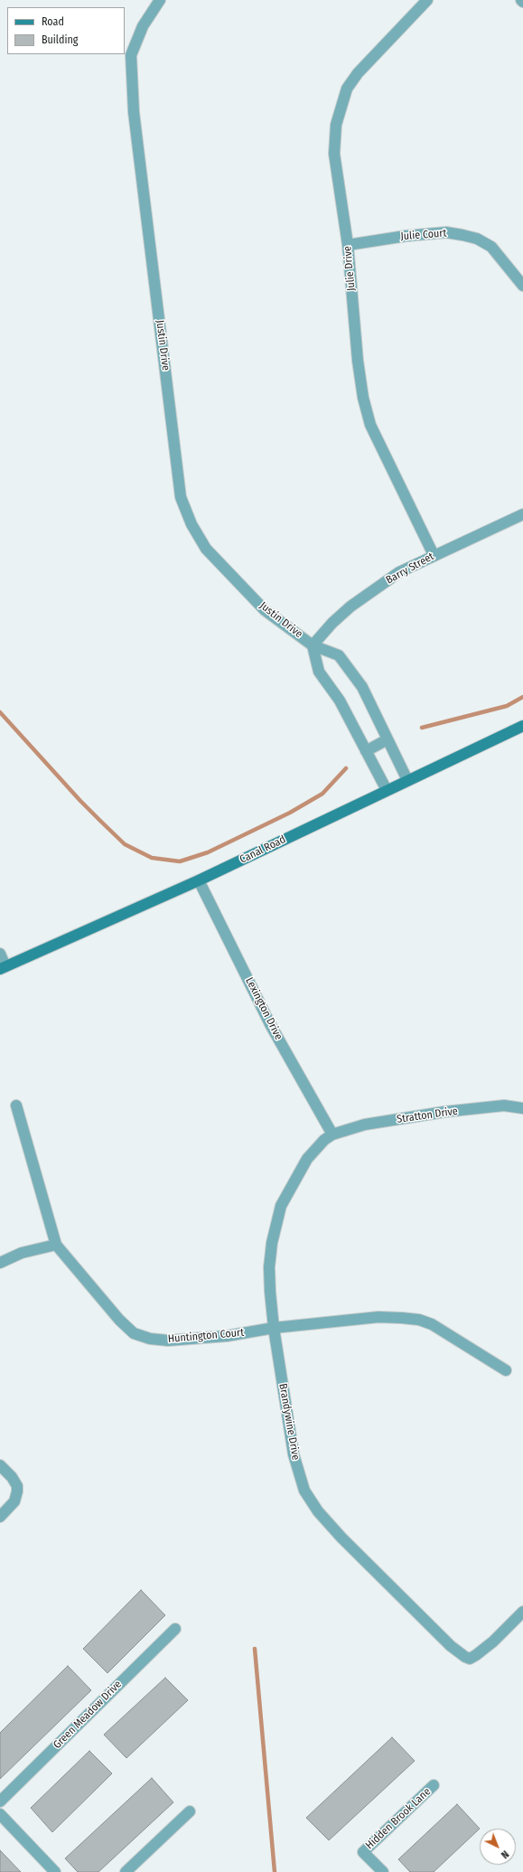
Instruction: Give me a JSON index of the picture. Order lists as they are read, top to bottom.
{
  "streets": {
    "street": [
      "Julie Court",
      "Julie Drive",
      "Justin Drive",
      "Barry Street",
      "Canal Road",
      "Lexington Drive",
      "Stratton Drive",
      "Huntington Court",
      "Brandywine Drive",
      "Green Meadow Drive",
      "Hidden Brook Lane"
    ]
  },
  "crossings": [
    ["Julie Court", "Julie Drive"],
    ["Julie Drive", "Barry Street"],
    ["Justin Drive", "Barry Street"],
    ["Justin Drive", "Canal Road"],
    ["Canal Road", "Lexington Drive"],
    ["Lexington Drive", "Stratton Drive"],
    ["Lexington Drive", "Brandywine Drive"],
    ["Stratton Drive", "Brandywine Drive"],
    ["Huntington Court", "Brandywine Drive"]
  ],
  "legend": ["Road", "Building"],
  "north": "bottom right"
}
